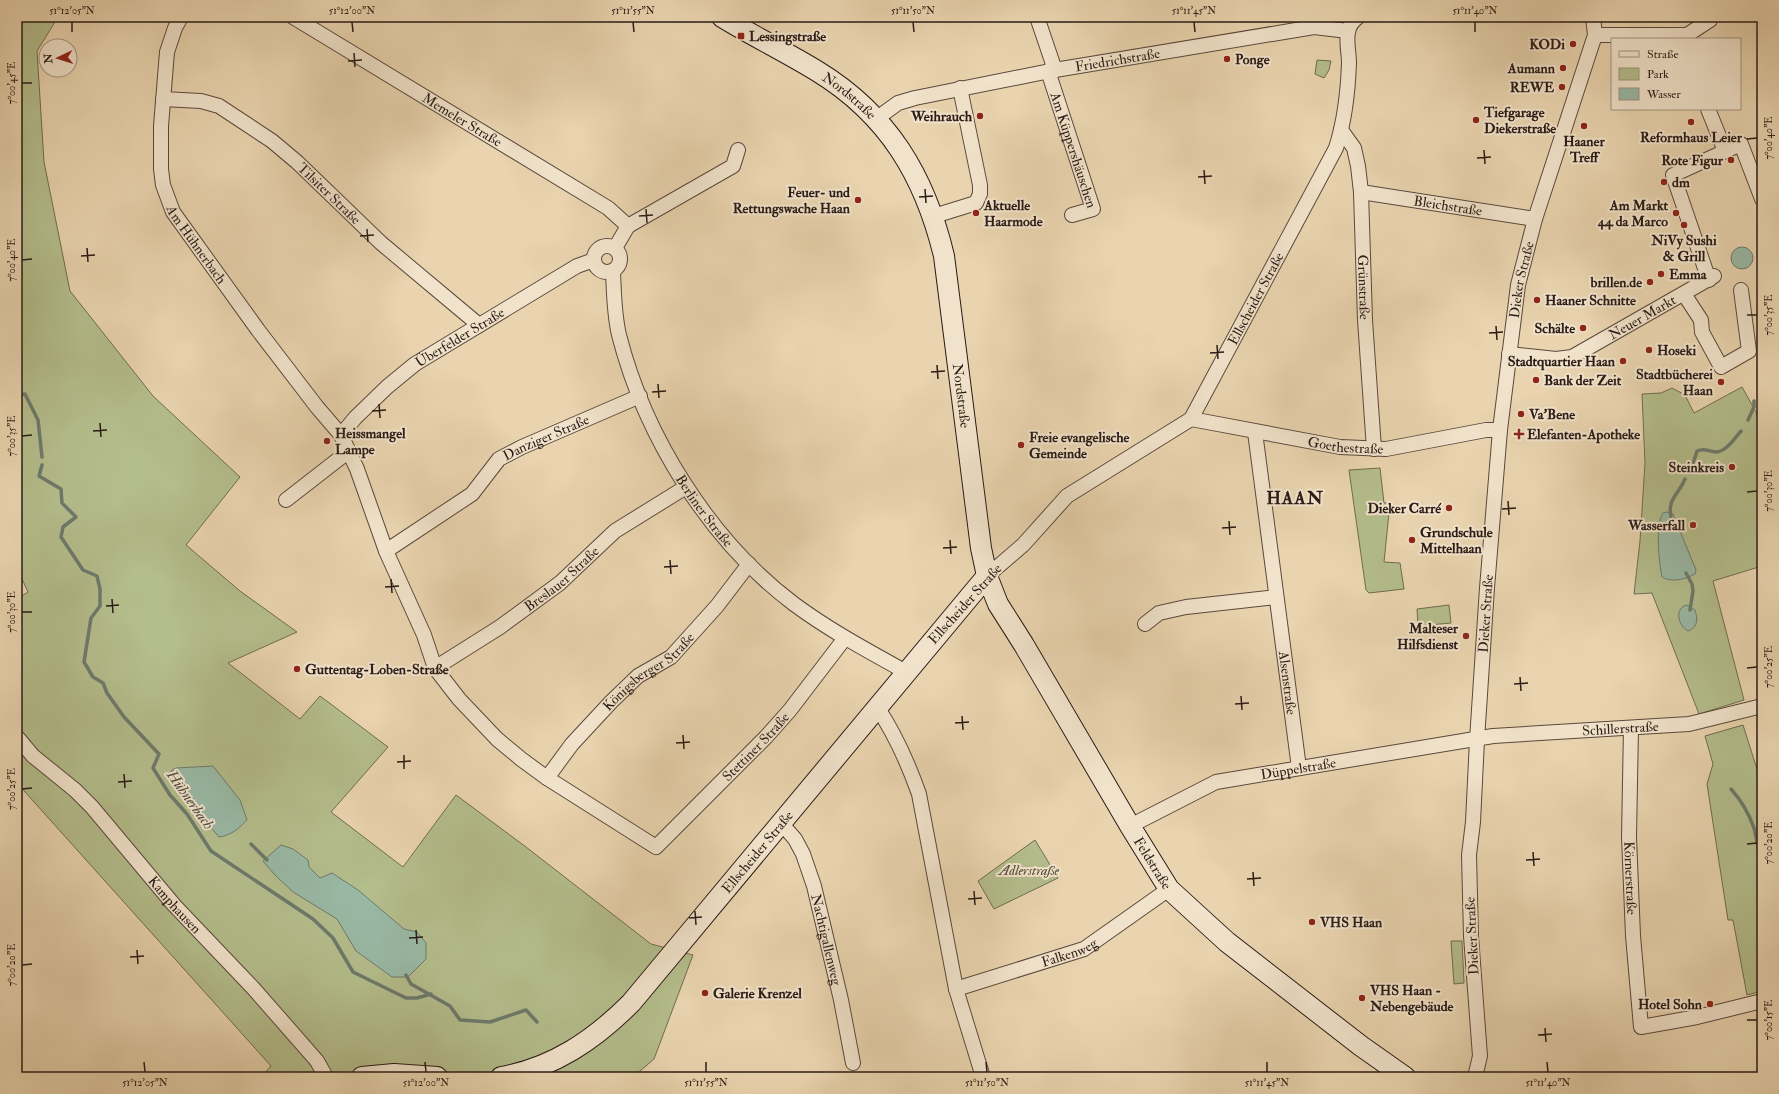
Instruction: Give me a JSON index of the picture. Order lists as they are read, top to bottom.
{
  "streets": {
    "street": [
      "Friedrichstraße",
      "Nordstraße",
      "Memeler Straße",
      "Am Küppershäuschen",
      "Tilsiter Straße",
      "Bleichstraße",
      "Am Hühnerbach",
      "Dieker Straße",
      "Grünstraße",
      "Ellscheider Straße",
      "Neuer Markt",
      "Überfelder Straße",
      "Danziger Straße",
      "Goethestraße",
      "Berliner Straße",
      "Breslauer Straße",
      "Königsberger Straße",
      "Alsenstraße",
      "Schillerstraße",
      "Stettiner Straße",
      "Düppelstraße",
      "Feldstraße",
      "Körnerstraße",
      "Kamphausen",
      "Nachtigallenweg",
      "Falkenweg"
    ]
  },
  "crossings": [
    ["Friedrichstraße", "Nordstraße"],
    ["Friedrichstraße", "Am Küppershäuschen"],
    ["Friedrichstraße", "Ellscheider Straße"],
    ["Nordstraße", "Ellscheider Straße"],
    ["Nordstraße", "Feldstraße"],
    ["Tilsiter Straße", "Am Hühnerbach"],
    ["Tilsiter Straße", "Überfelder Straße"],
    ["Bleichstraße", "Dieker Straße"],
    ["Bleichstraße", "Grünstraße"],
    ["Am Hühnerbach", "Überfelder Straße"],
    ["Dieker Straße", "Neuer Markt"],
    ["Dieker Straße", "Goethestraße"],
    ["Dieker Straße", "Schillerstraße"],
    ["Dieker Straße", "Düppelstraße"],
    ["Grünstraße", "Ellscheider Straße"],
    ["Grünstraße", "Goethestraße"],
    ["Ellscheider Straße", "Goethestraße"],
    ["Ellscheider Straße", "Berliner Straße"],
    ["Ellscheider Straße", "Feldstraße"],
    ["Ellscheider Straße", "Nachtigallenweg"],
    ["Überfelder Straße", "Berliner Straße"],
    ["Danziger Straße", "Berliner Straße"],
    ["Goethestraße", "Alsenstraße"],
    ["Berliner Straße", "Breslauer Straße"],
    ["Berliner Straße", "Königsberger Straße"],
    ["Berliner Straße", "Stettiner Straße"],
    ["Königsberger Straße", "Stettiner Straße"],
    ["Alsenstraße", "Düppelstraße"],
    ["Schillerstraße", "Düppelstraße"],
    ["Schillerstraße", "Körnerstraße"],
    ["Düppelstraße", "Feldstraße"],
    ["Feldstraße", "Falkenweg"]
  ],
  "districts": ["HAAN"],
  "water": ["Hühnerbach"],
  "parks": ["Adlerstraße"],
  "places": {
    "transit": ["Lessingstraße"],
    "other": [
      "KODi",
      "Ponge",
      "Aumann",
      "REWE",
      "Weihrauch",
      "Tiefgarage Diekerstraße",
      "Reformhaus Leier",
      "Haaner Treff",
      "Rote Figur",
      "dm",
      "Feuer- und Rettungswache Haan",
      "Aktuelle Haarmode",
      "Am Markt 44 da Marco",
      "NiVy Sushi & Grill",
      "Emma",
      "brillen.de",
      "Haaner Schnitte",
      "Schälte",
      "Hoseki",
      "Stadtquartier Haan",
      "Bank der Zeit",
      "Stadtbücherei Haan",
      "Va'Bene",
      "Heissmangel Lampe",
      "Freie evangelische Gemeinde",
      "Steinkreis",
      "Dieker Carré",
      "Wasserfall",
      "Grundschule Mittelhaan",
      "Malteser Hilfsdienst",
      "Guttentag-Loben-Straße",
      "VHS Haan",
      "Galerie Krenzel",
      "VHS Haan - Nebengebäude",
      "Hotel Sohn"
    ],
    "health": ["Elefanten-Apotheke"]
  },
  "legend": ["Straße", "Park", "Wasser"],
  "north": "left",
  "coordinates": [
    "51°12'05\"N",
    "51°12'00\"N",
    "51°11'55\"N",
    "51°11'50\"N",
    "51°11'45\"N",
    "51°11'40\"N",
    "7°00'45\"E",
    "7°00'40\"E",
    "7°00'35\"E",
    "7°00'30\"E",
    "7°00'25\"E",
    "7°00'20\"E",
    "7°00'15\"E"
  ]
}
